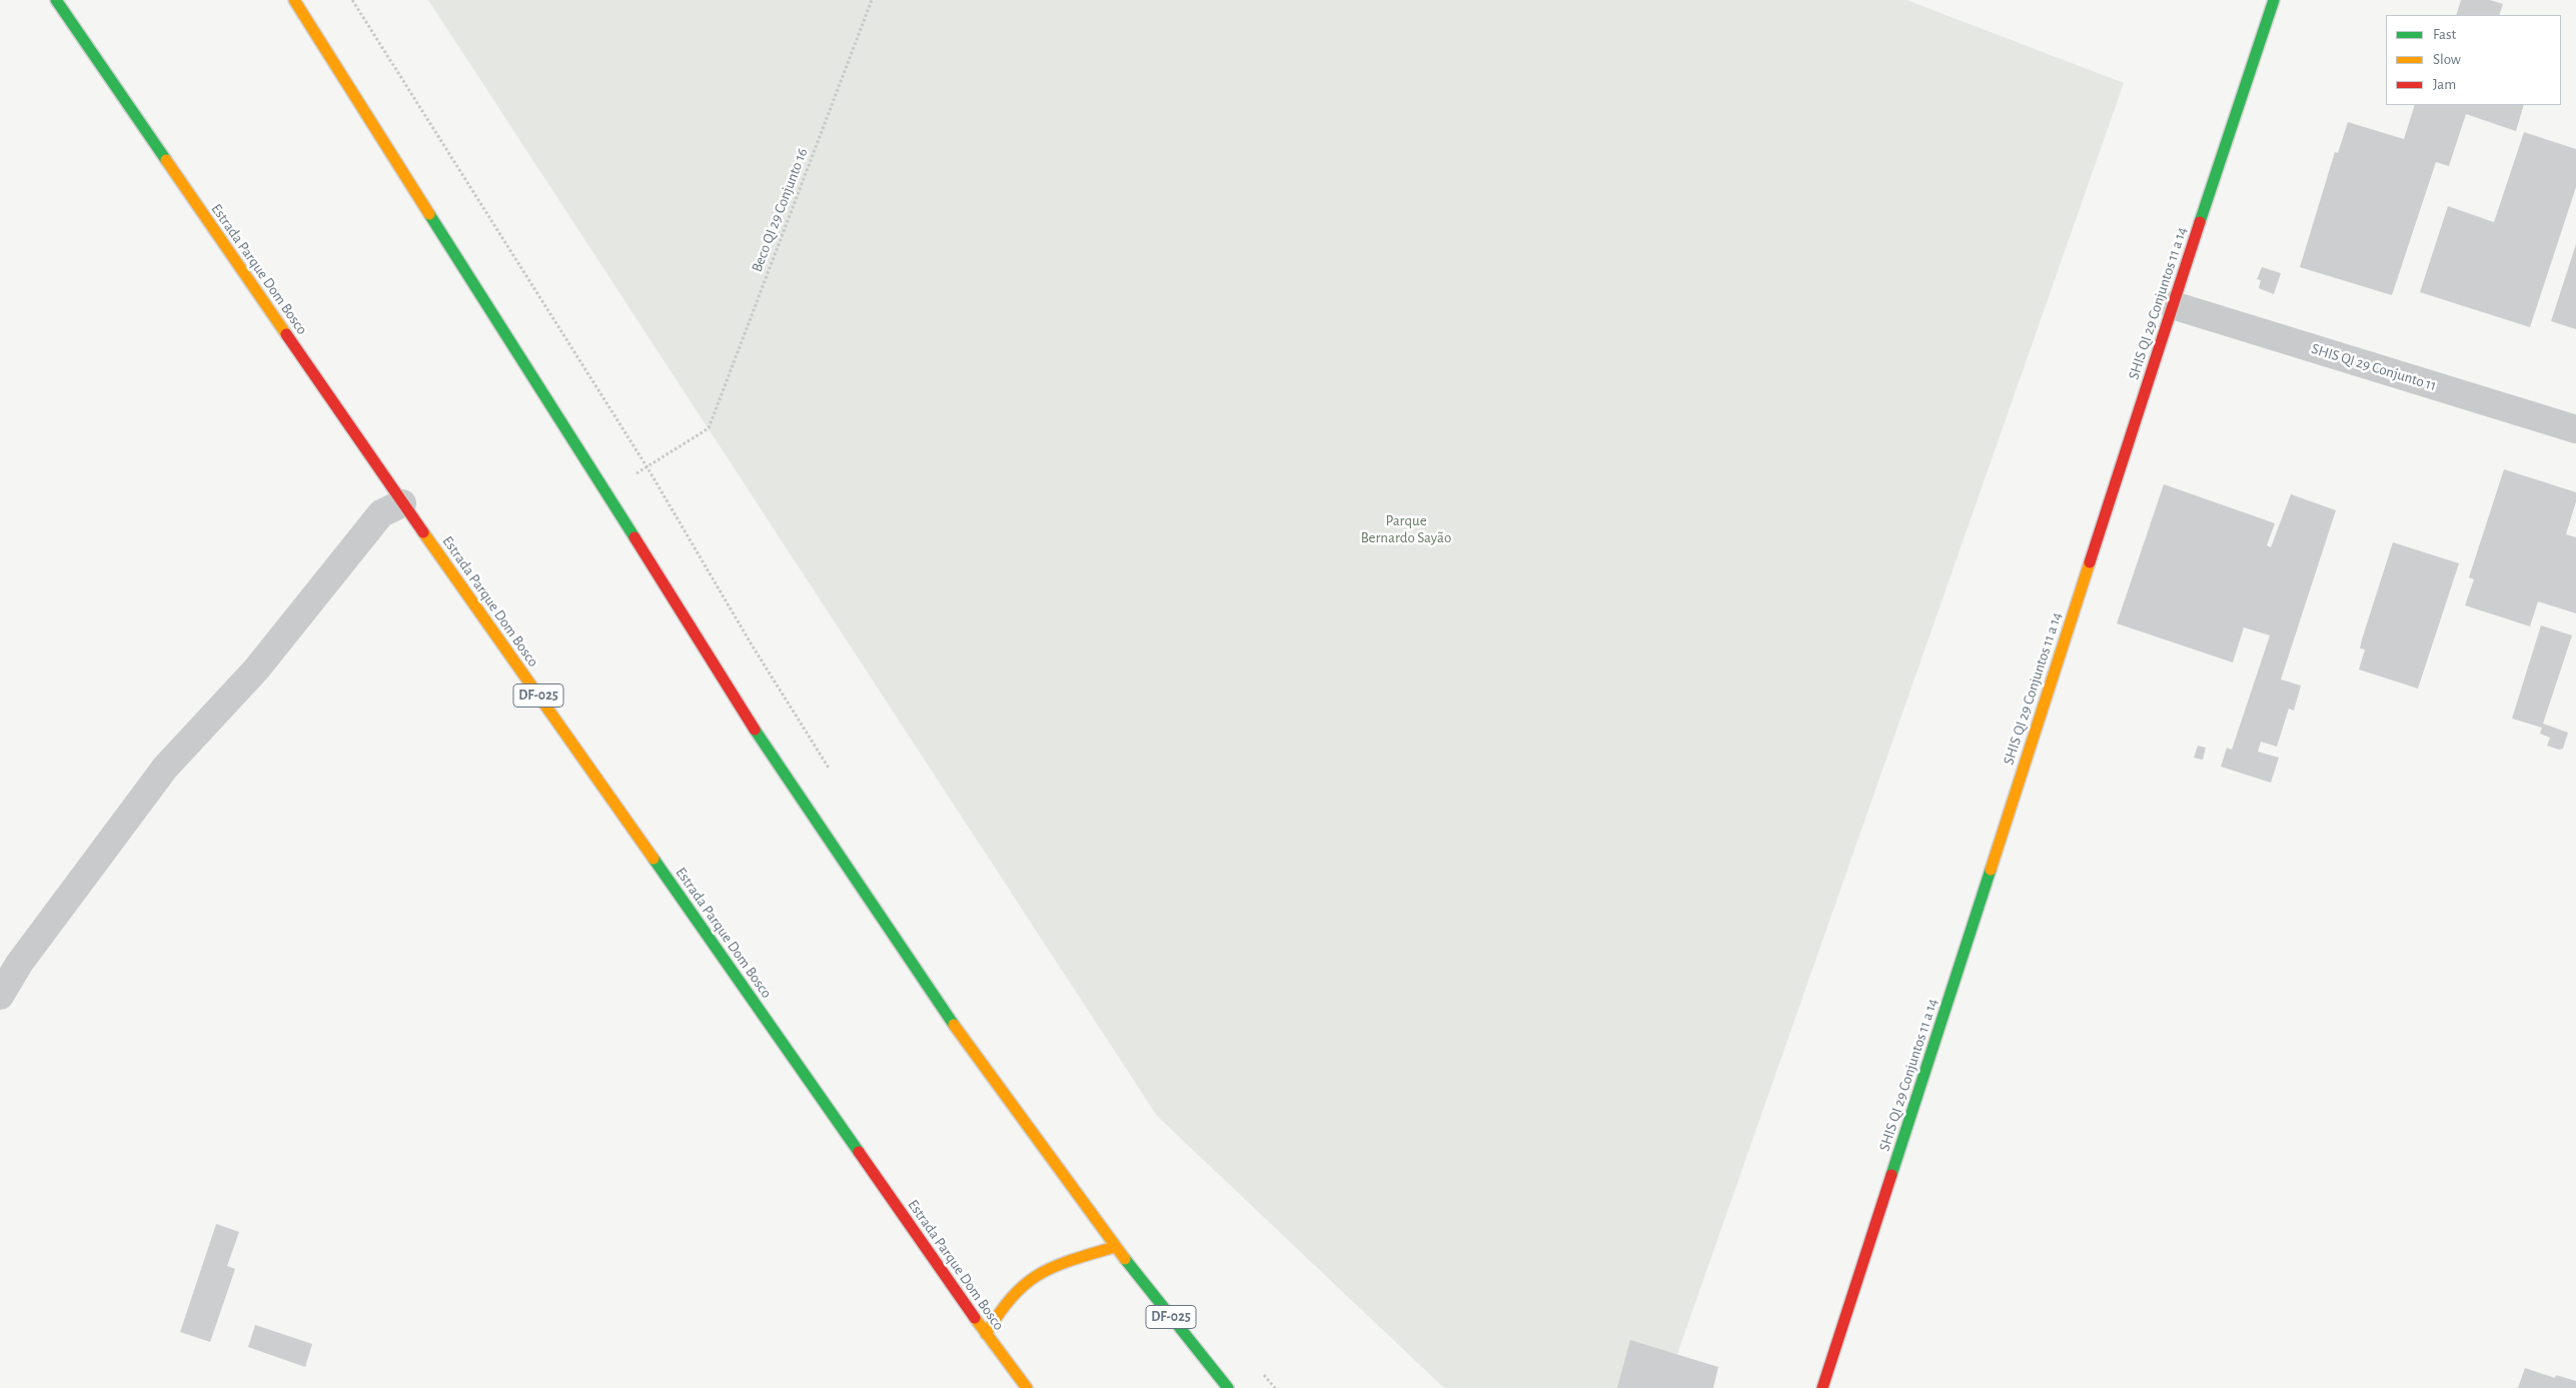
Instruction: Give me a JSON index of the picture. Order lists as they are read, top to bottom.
{
  "streets": {
    "main road": ["Estrada Parque Dom Bosco", "SHIS QI 29 Conjuntos 11 a 14", "DF-025"],
    "street": ["SHIS QI 29 Conjunto 11"],
    "path": ["Beco QI 29 Conjunto 16"]
  },
  "crossings": [
    ["SHIS QI 29 Conjuntos 11 a 14", "SHIS QI 29 Conjunto 11"]
  ],
  "parks": ["Parque Bernardo Sayão"],
  "legend": ["Fast", "Slow", "Jam"]
}
